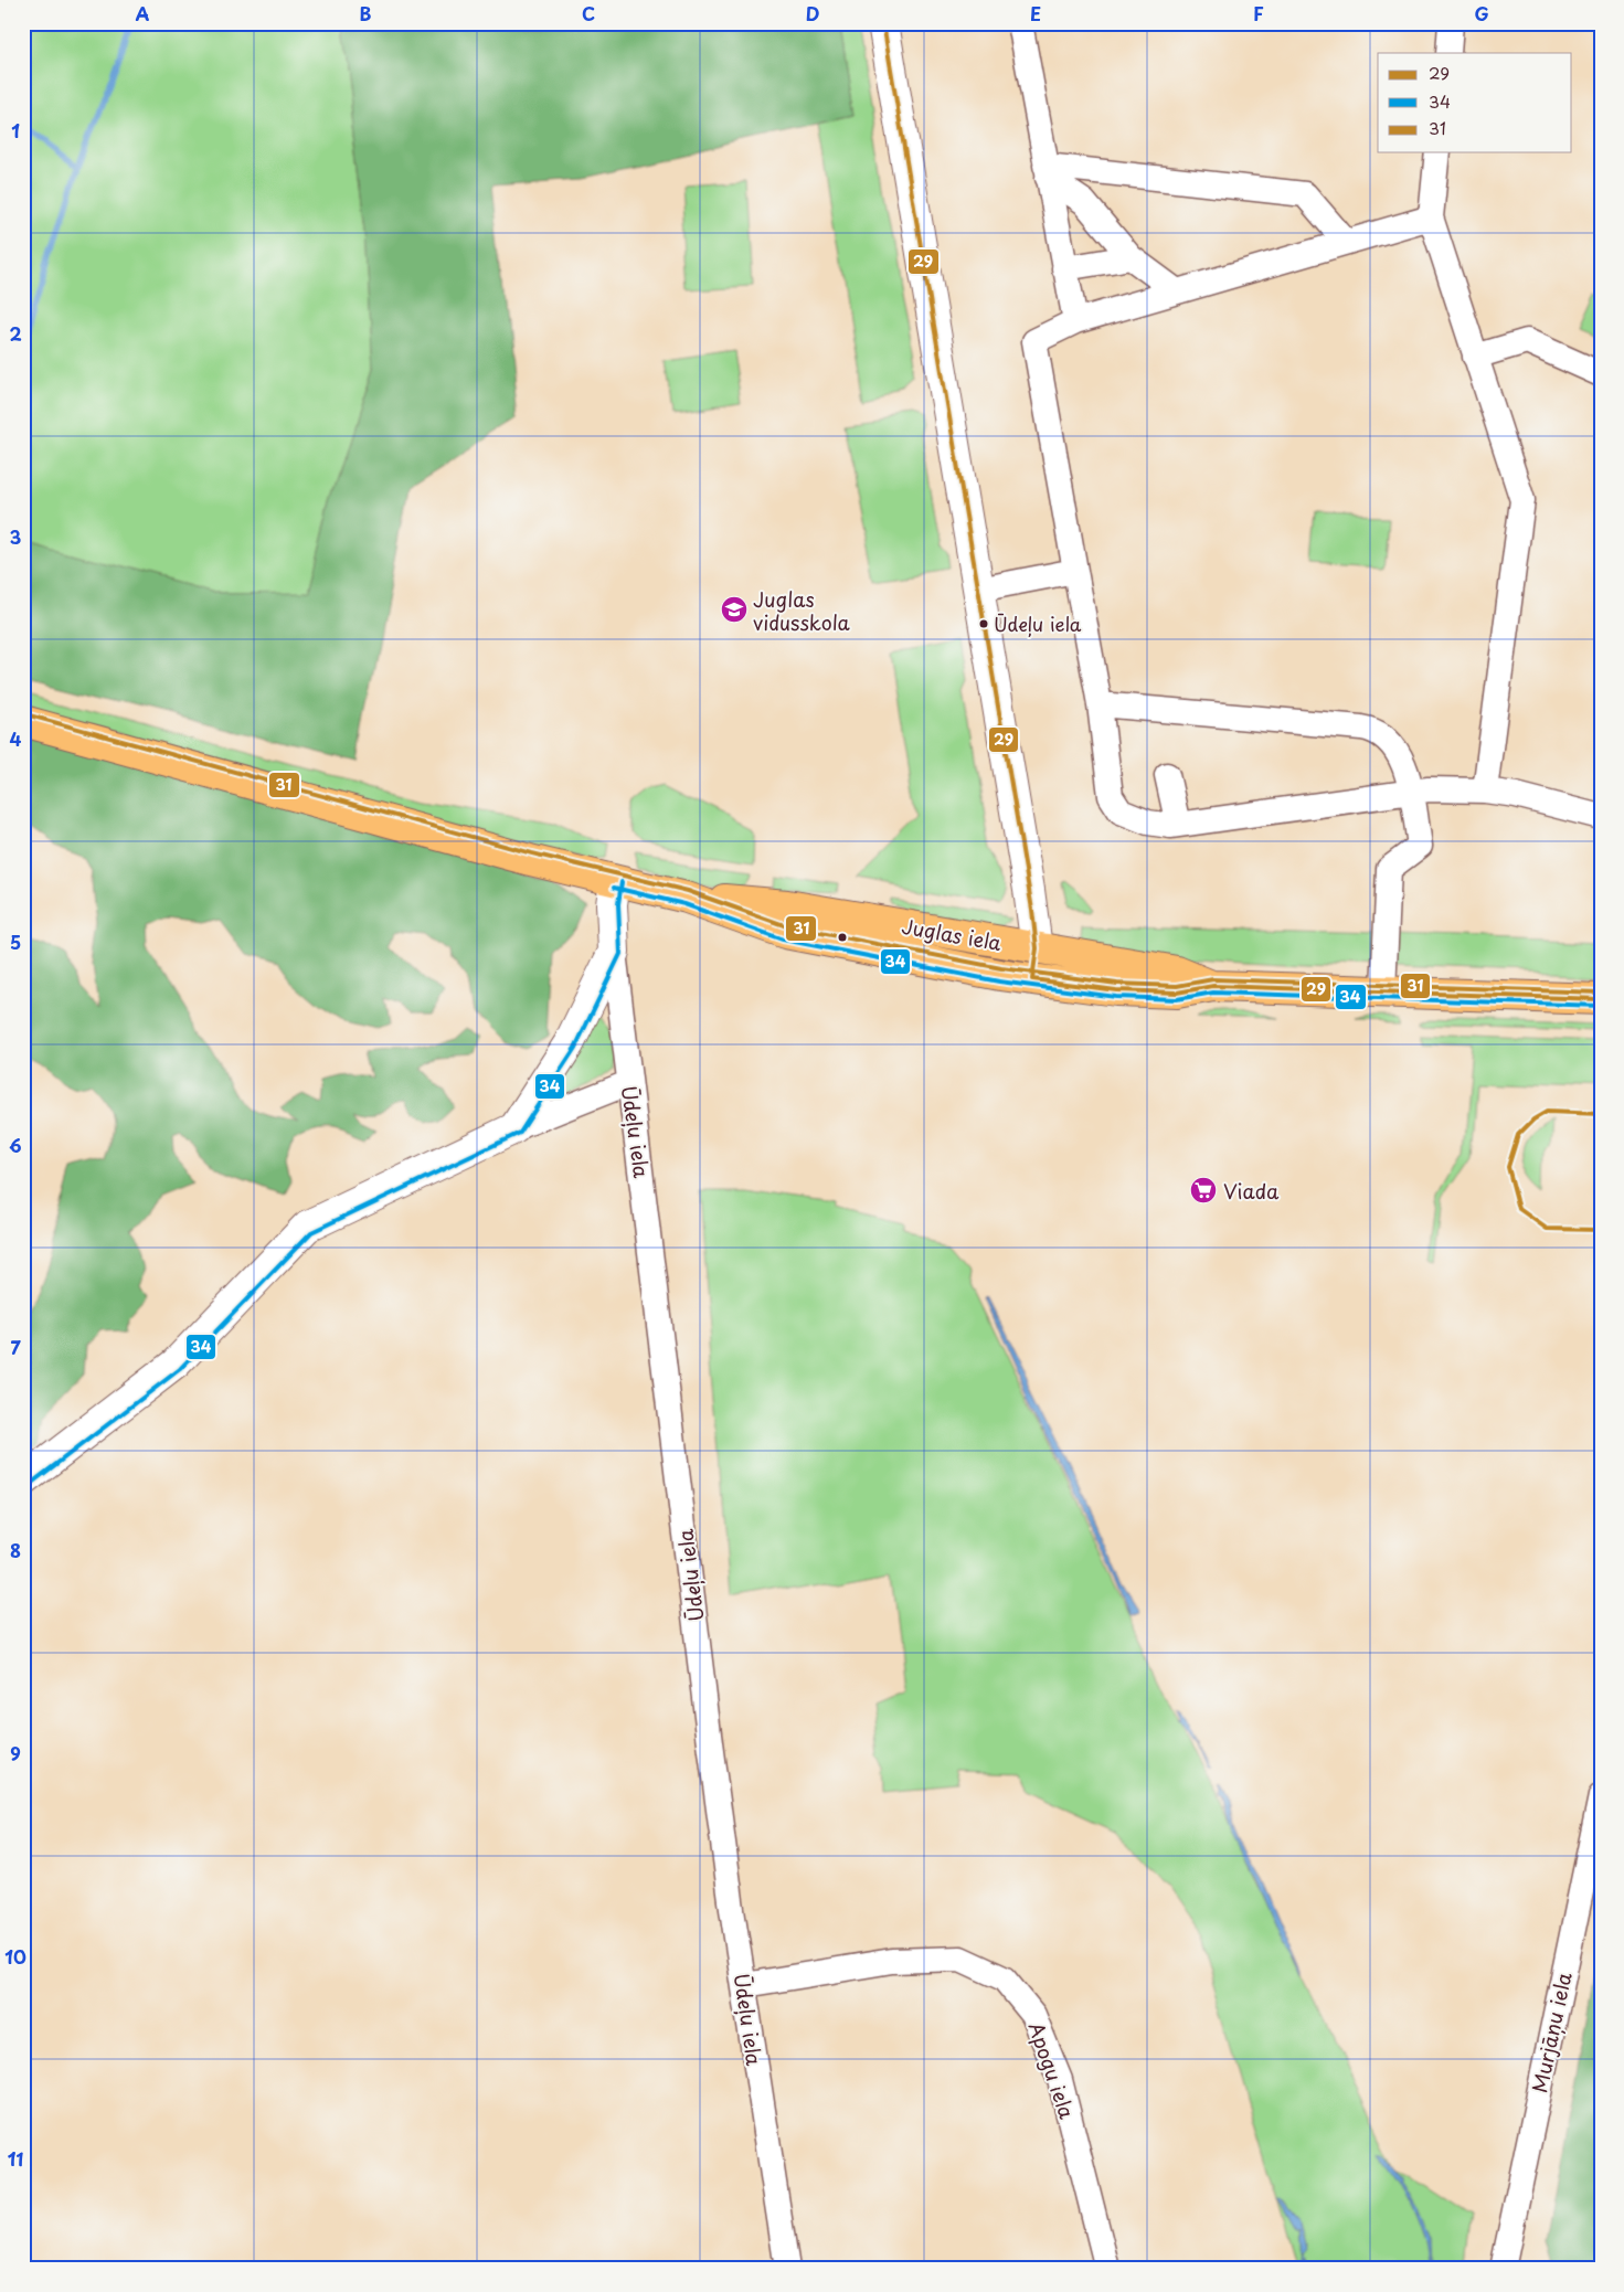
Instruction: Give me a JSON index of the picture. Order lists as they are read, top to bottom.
{
  "streets": {
    "main road": ["Juglas iela"],
    "street": ["Ūdeļu iela", "Murjāņu iela", "Apogu iela"]
  },
  "crossings": [
    ["Juglas iela", "Ūdeļu iela"],
    ["Ūdeļu iela", "Apogu iela"]
  ],
  "places": {
    "school or university": ["Juglas vidusskola"],
    "other": ["Ūdeļu iela"],
    "supermarket": ["Viada"]
  },
  "lines": ["transit line 29", "transit line 31", "transit line 34"],
  "legend": ["29", "34", "31"],
  "grid": {
    "columns": [
      "A",
      "B",
      "C",
      "D",
      "E",
      "F",
      "G"
    ],
    "rows": [
      "1",
      "2",
      "3",
      "4",
      "5",
      "6",
      "7",
      "8",
      "9",
      "10",
      "11"
    ]
  }
}
